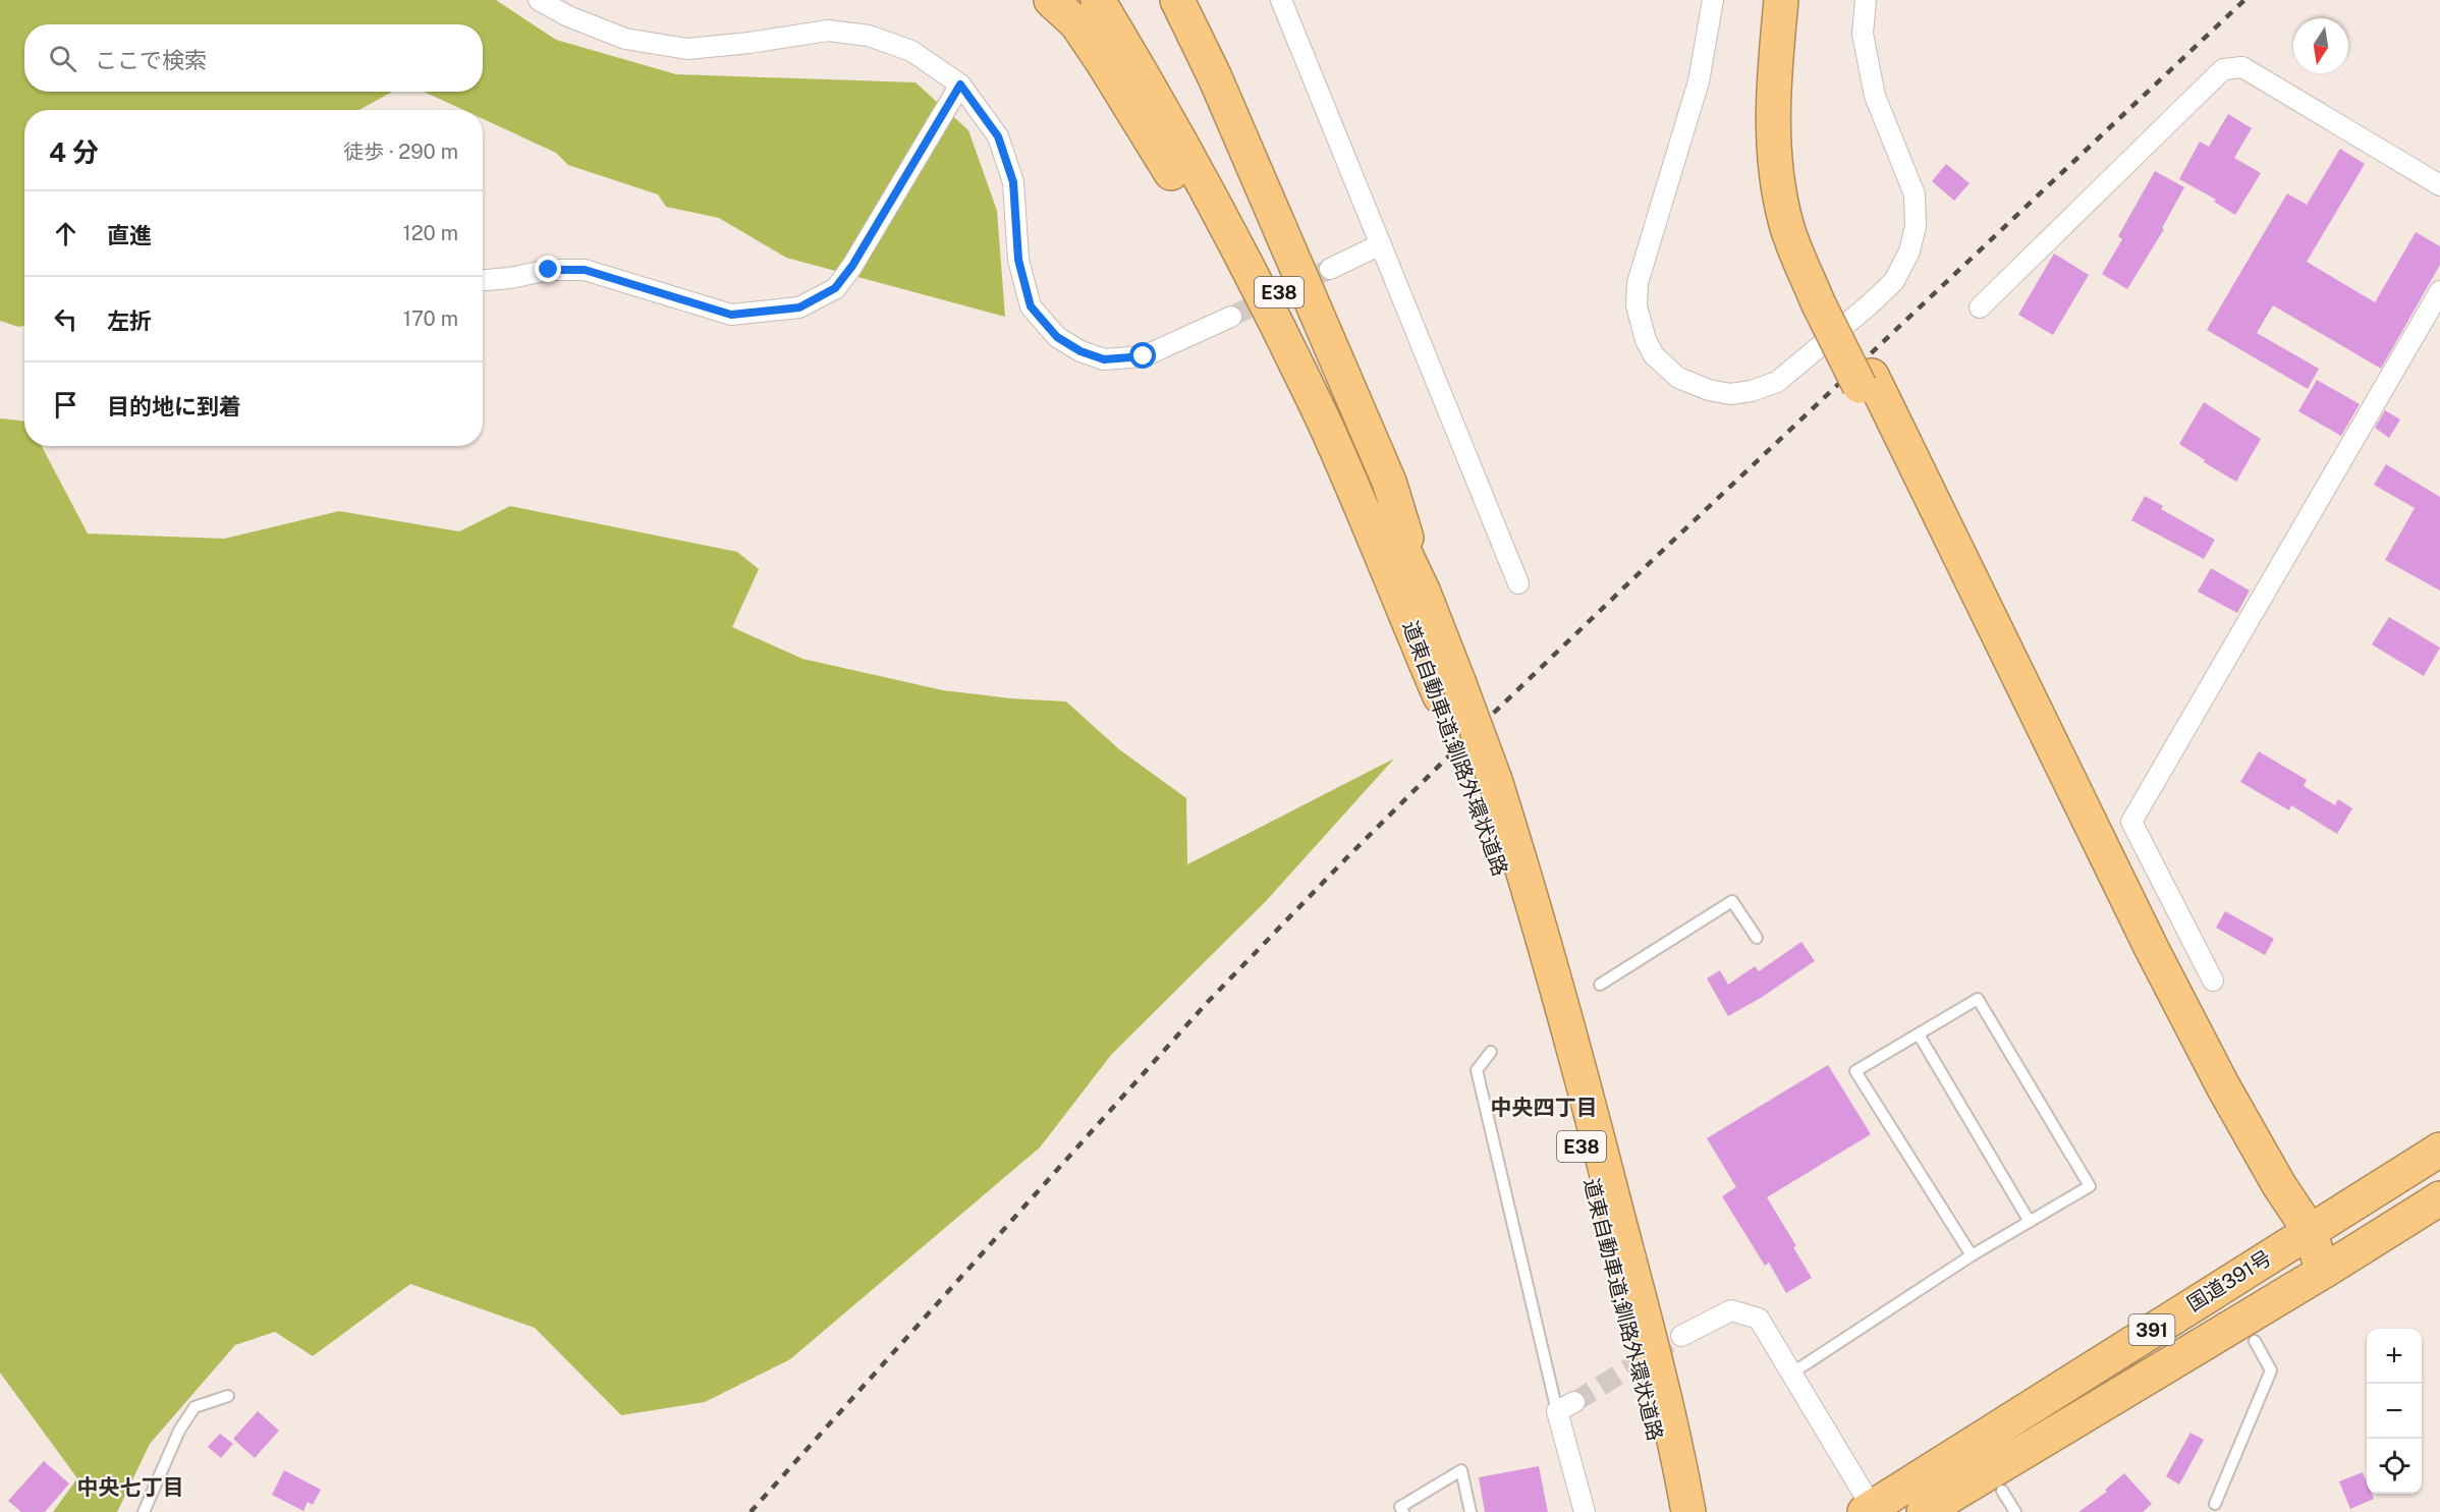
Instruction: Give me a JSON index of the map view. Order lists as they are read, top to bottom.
{
  "streets": {
    "highway": [
      "E38",
      "道東自動車道;釧路外環状道路",
      "国道391号",
      "391"
    ]
  },
  "districts": ["中央四丁目", "中央七丁目"],
  "north": "bottom",
  "page": {
    "search": "ここで検索",
    "heading": ["4 分", "徒歩 · 290 m"],
    "list": [
      ["直進", "120 m"],
      ["左折", "170 m"],
      "目的地に到着"
    ],
    "map_buttons": ["+", "−"]
  }
}
